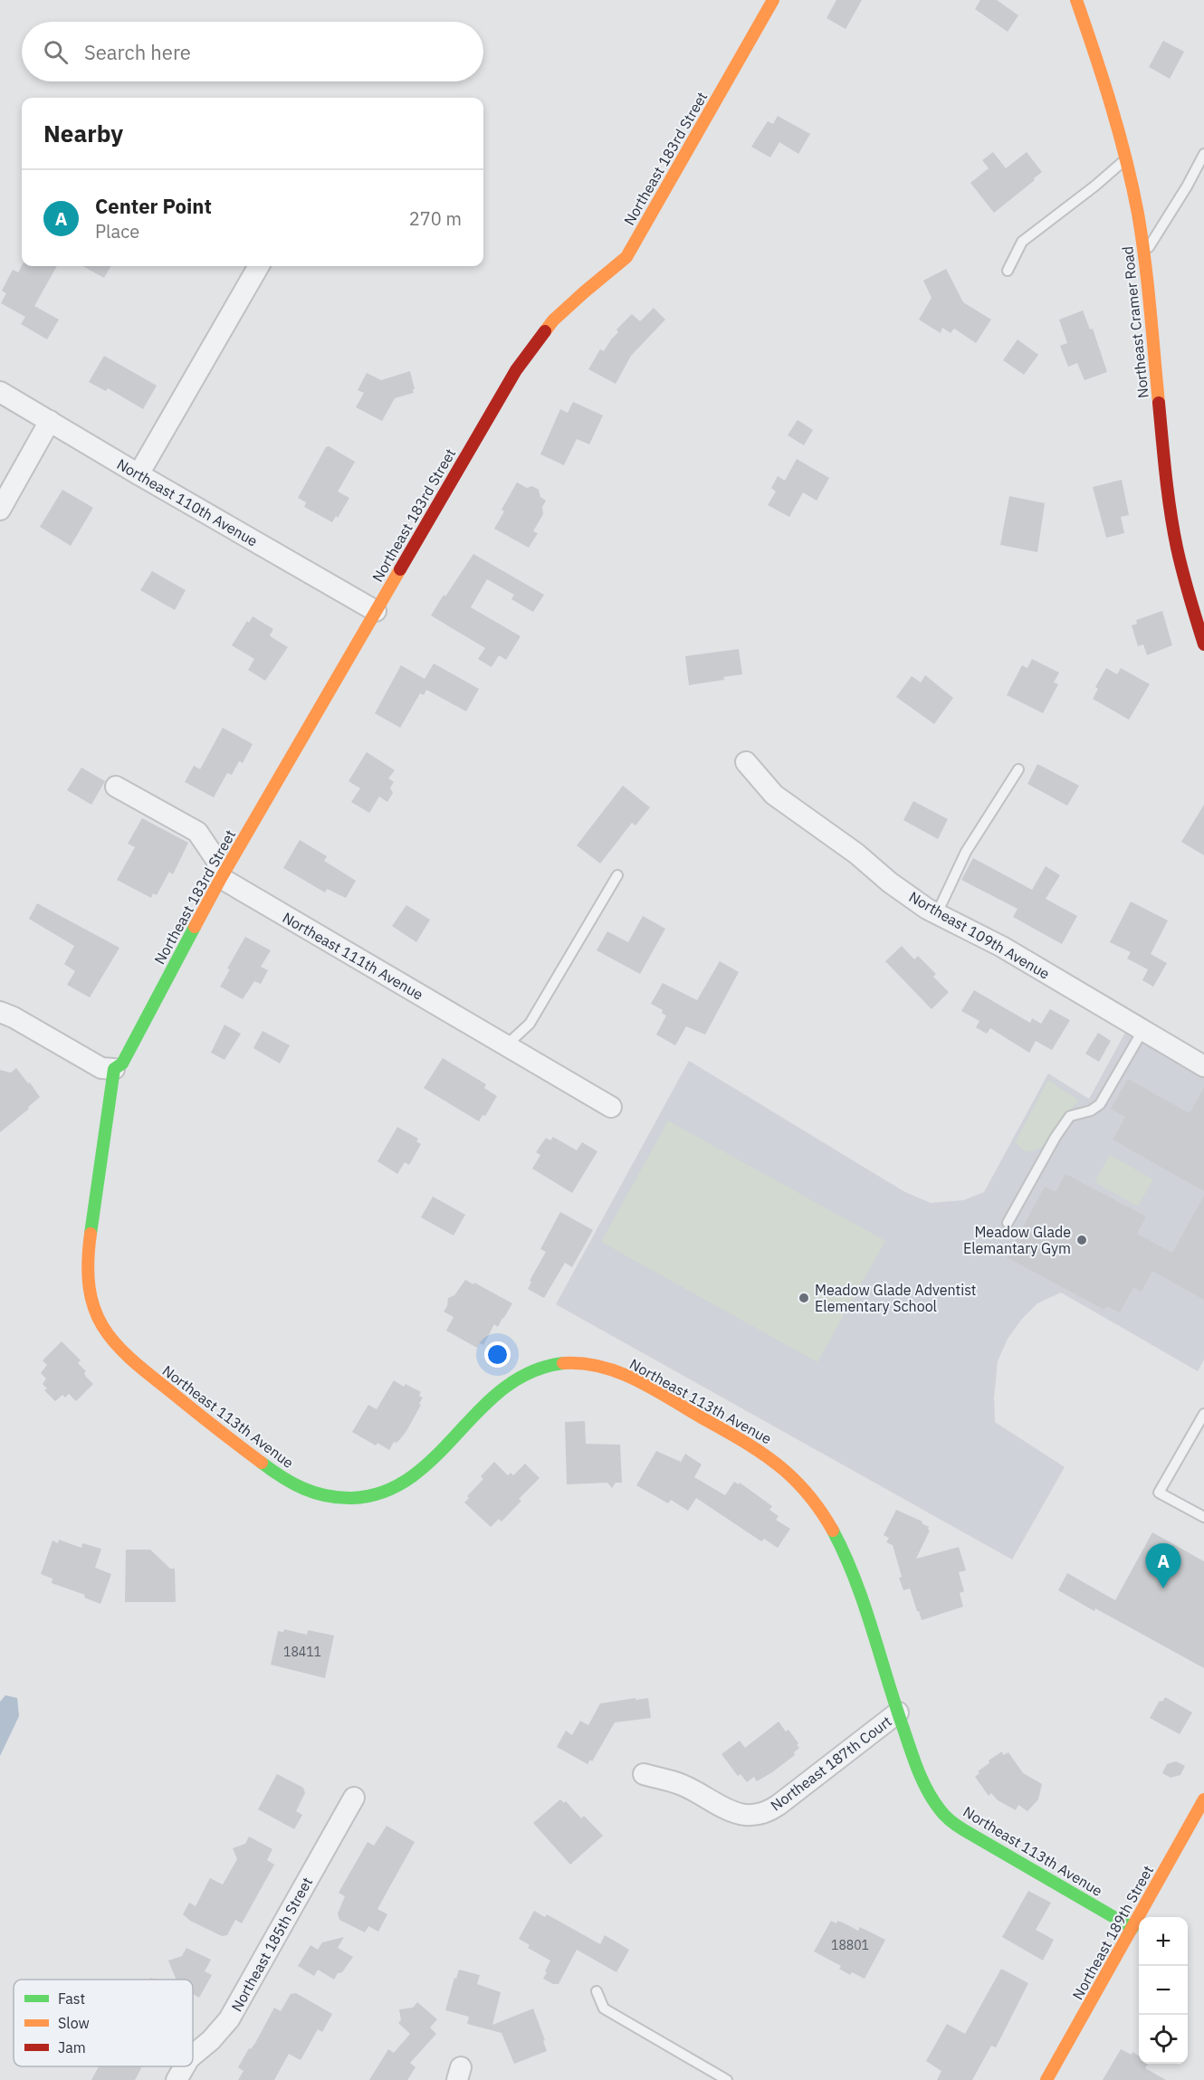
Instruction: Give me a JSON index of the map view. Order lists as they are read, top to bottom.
{
  "streets": {
    "street": [
      "Northeast 183rd Street",
      "Northeast Cramer Road",
      "Northeast 110th Avenue",
      "Northeast 109th Avenue",
      "Northeast 111th Avenue",
      "Northeast 113th Avenue",
      "Northeast 187th Court",
      "Northeast 189th Street",
      "Northeast 185th Street"
    ]
  },
  "crossings": [
    ["Northeast 183rd Street", "Northeast 110th Avenue"],
    ["Northeast 183rd Street", "Northeast 111th Avenue"],
    ["Northeast 183rd Street", "Northeast 113th Avenue"],
    ["Northeast 113th Avenue", "Northeast 187th Court"],
    ["Northeast 113th Avenue", "Northeast 189th Street"]
  ],
  "places": ["Meadow Glade Elemantary Gym", "Meadow Glade Adventist Elementary School"],
  "house_numbers": ["18411", "18801"],
  "legend": ["Fast", "Slow", "Jam"],
  "page": {
    "search": "Search here",
    "heading": "Nearby",
    "list": [
      {
        "mark": "A",
        "name": "Center Point",
        "note": "Place",
        "value": "270 m"
      }
    ],
    "pins": "A",
    "map_buttons": ["+", "−"]
  }
}
